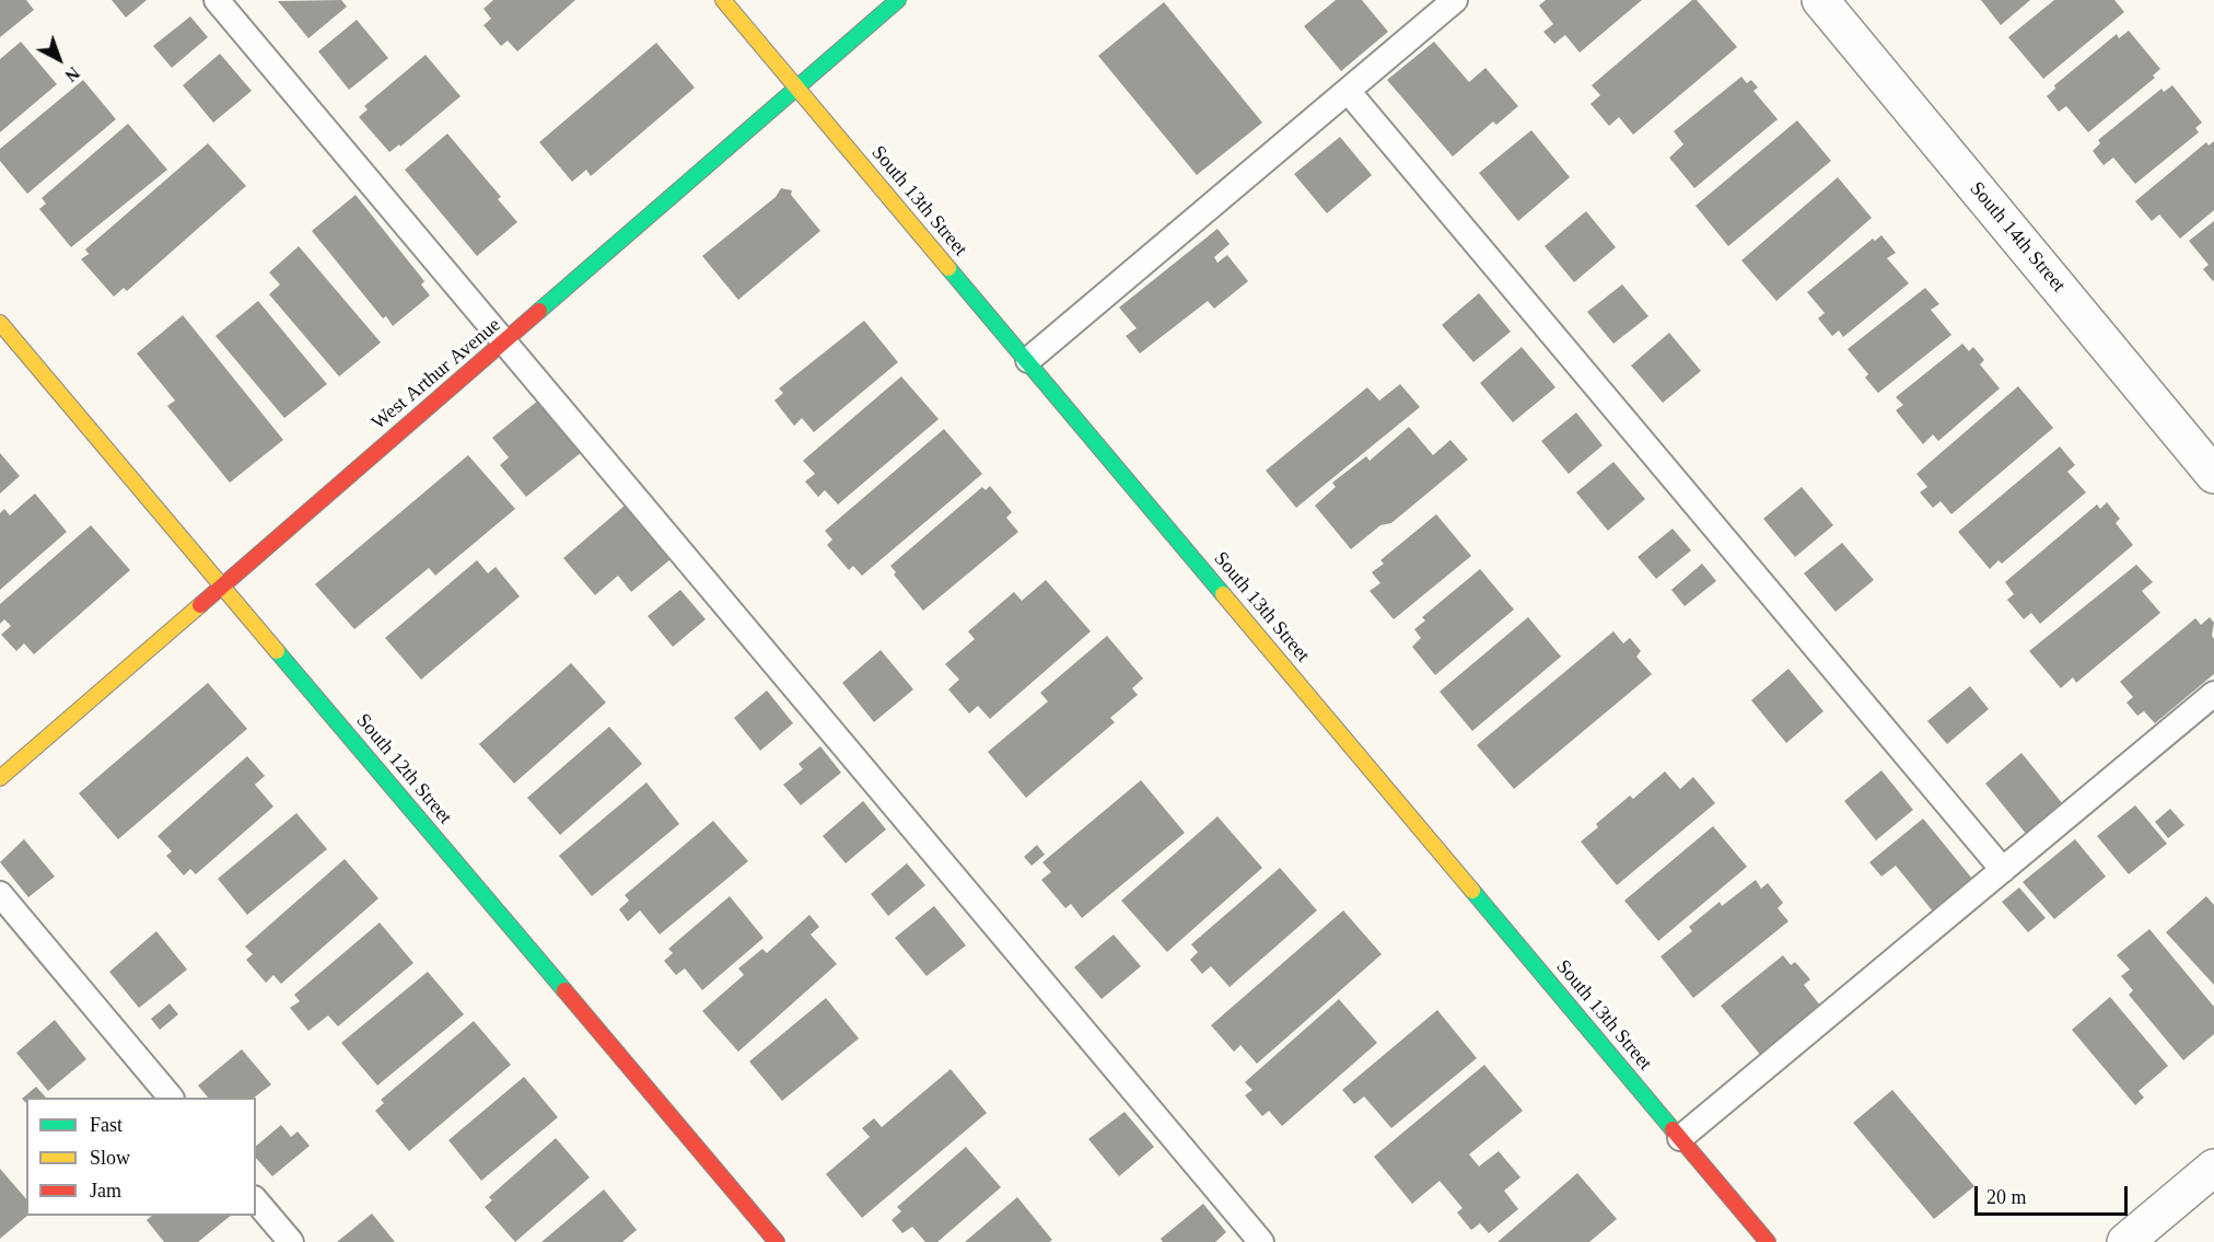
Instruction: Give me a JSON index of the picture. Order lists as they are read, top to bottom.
{
  "streets": {
    "street": [
      "South 13th Street",
      "South 14th Street",
      "West Arthur Avenue",
      "South 12th Street"
    ]
  },
  "crossings": [
    ["South 13th Street", "West Arthur Avenue"],
    ["West Arthur Avenue", "South 12th Street"]
  ],
  "legend": ["Fast", "Slow", "Jam"],
  "scale_bar": "20 m",
  "north": "bottom right"
}
